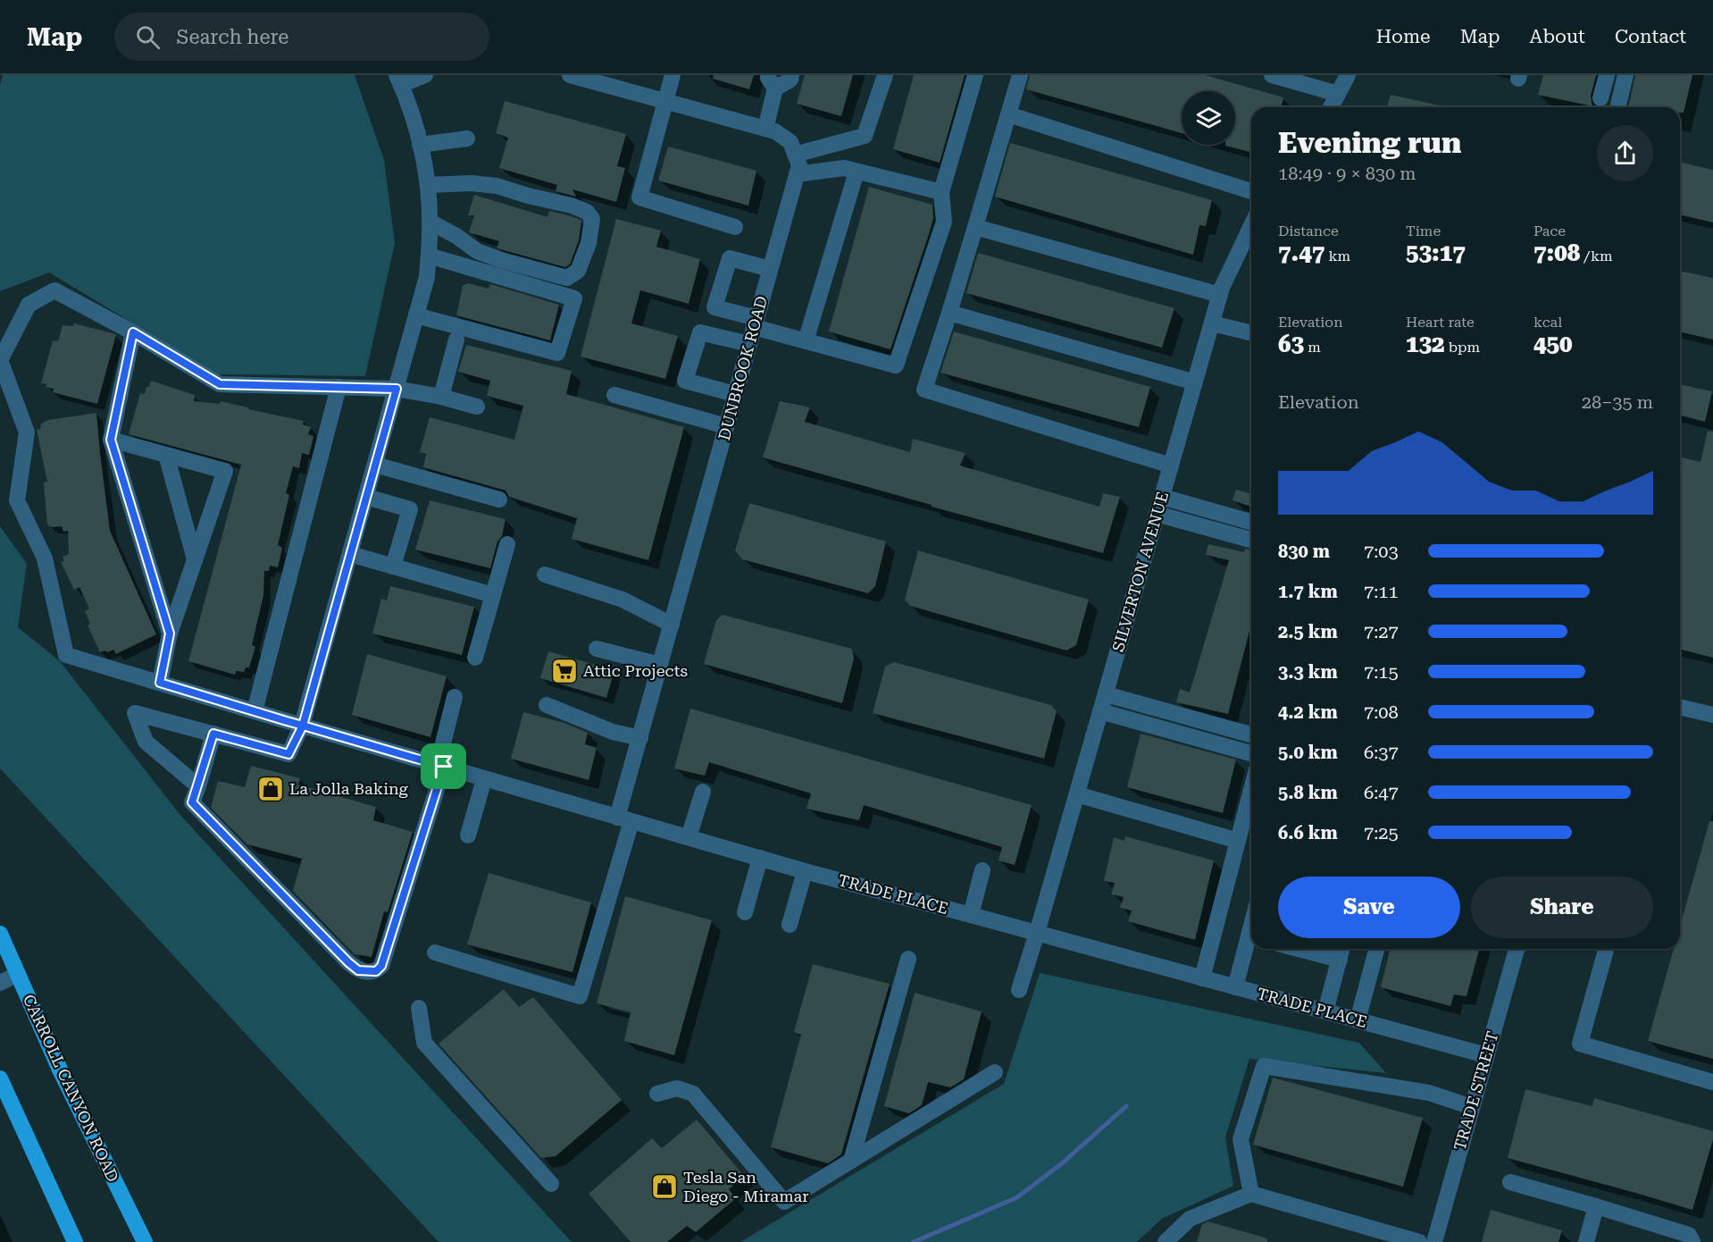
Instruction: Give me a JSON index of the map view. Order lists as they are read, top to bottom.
{
  "streets": {
    "main road": ["CARROLL CANYON ROAD"],
    "street": [
      "DUNBROOK ROAD",
      "SILVERTON AVENUE",
      "TRADE PLACE",
      "TRADE STREET"
    ]
  },
  "crossings": [
    ["DUNBROOK ROAD", "TRADE PLACE"],
    ["SILVERTON AVENUE", "TRADE PLACE"],
    ["TRADE PLACE", "TRADE STREET"]
  ],
  "places": {
    "supermarket": ["Attic Projects"],
    "shop": ["La Jolla Baking", "Tesla San Diego - Miramar"]
  },
  "page": {
    "header": "Map",
    "search": "Search here",
    "nav": [
      "Home",
      "Map",
      "About",
      "Contact"
    ],
    "heading": ["Evening run", "18:49 · 9 × 830 m"],
    "stats": [
      ["Distance", "7.47 km"],
      ["Time", "53:17"],
      ["Pace", "7:08 /km"],
      ["Elevation", "63 m"],
      ["Heart rate", "132 bpm"],
      ["kcal", "450"]
    ],
    "chart": ["Elevation", "28–35 m"],
    "list": [
      {
        "name": "830 m",
        "note": "7:03"
      },
      {
        "name": "1.7 km",
        "note": "7:11"
      },
      {
        "name": "2.5 km",
        "note": "7:27"
      },
      {
        "name": "3.3 km",
        "note": "7:15"
      },
      {
        "name": "4.2 km",
        "note": "7:08"
      },
      {
        "name": "5.0 km",
        "note": "6:37"
      },
      {
        "name": "5.8 km",
        "note": "6:47"
      },
      {
        "name": "6.6 km",
        "note": "7:25"
      }
    ],
    "buttons": ["Save", "Share"]
  }
}
